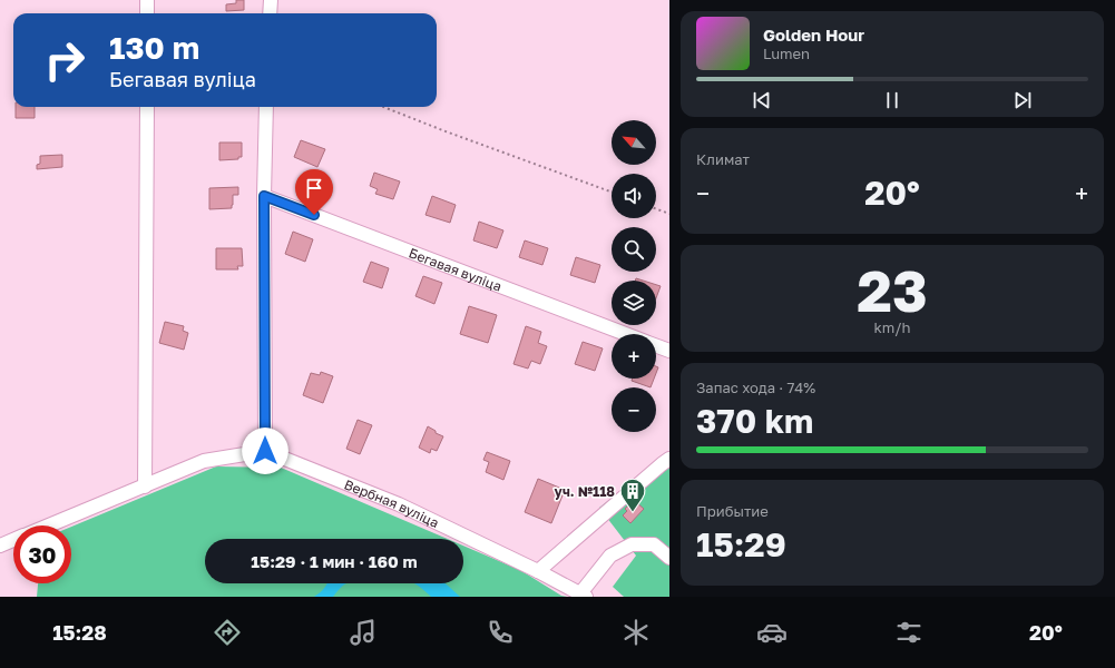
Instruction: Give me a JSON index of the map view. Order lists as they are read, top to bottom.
{
  "streets": {
    "street": ["Бегавая вуліца", "Вербная вуліца"]
  },
  "places": {
    "building": ["уч. №118"]
  },
  "north": "top left",
  "page": {
    "turn": ["130 m", "Бегавая вуліца"],
    "song": ["Golden Hour", "Lumen"],
    "map_buttons": ["+", "−"],
    "tile": [
      "Климат",
      ["23", "km/h"],
      ["Запас хода · 74%", "370 km"],
      ["Прибытие", "15:29"]
    ],
    "heat": ["−", "20°", "+"],
    "limit": "30",
    "trip": "15:29 · 1 мин · 160 m",
    "tabs": ["15:28", "20°"]
  }
}
